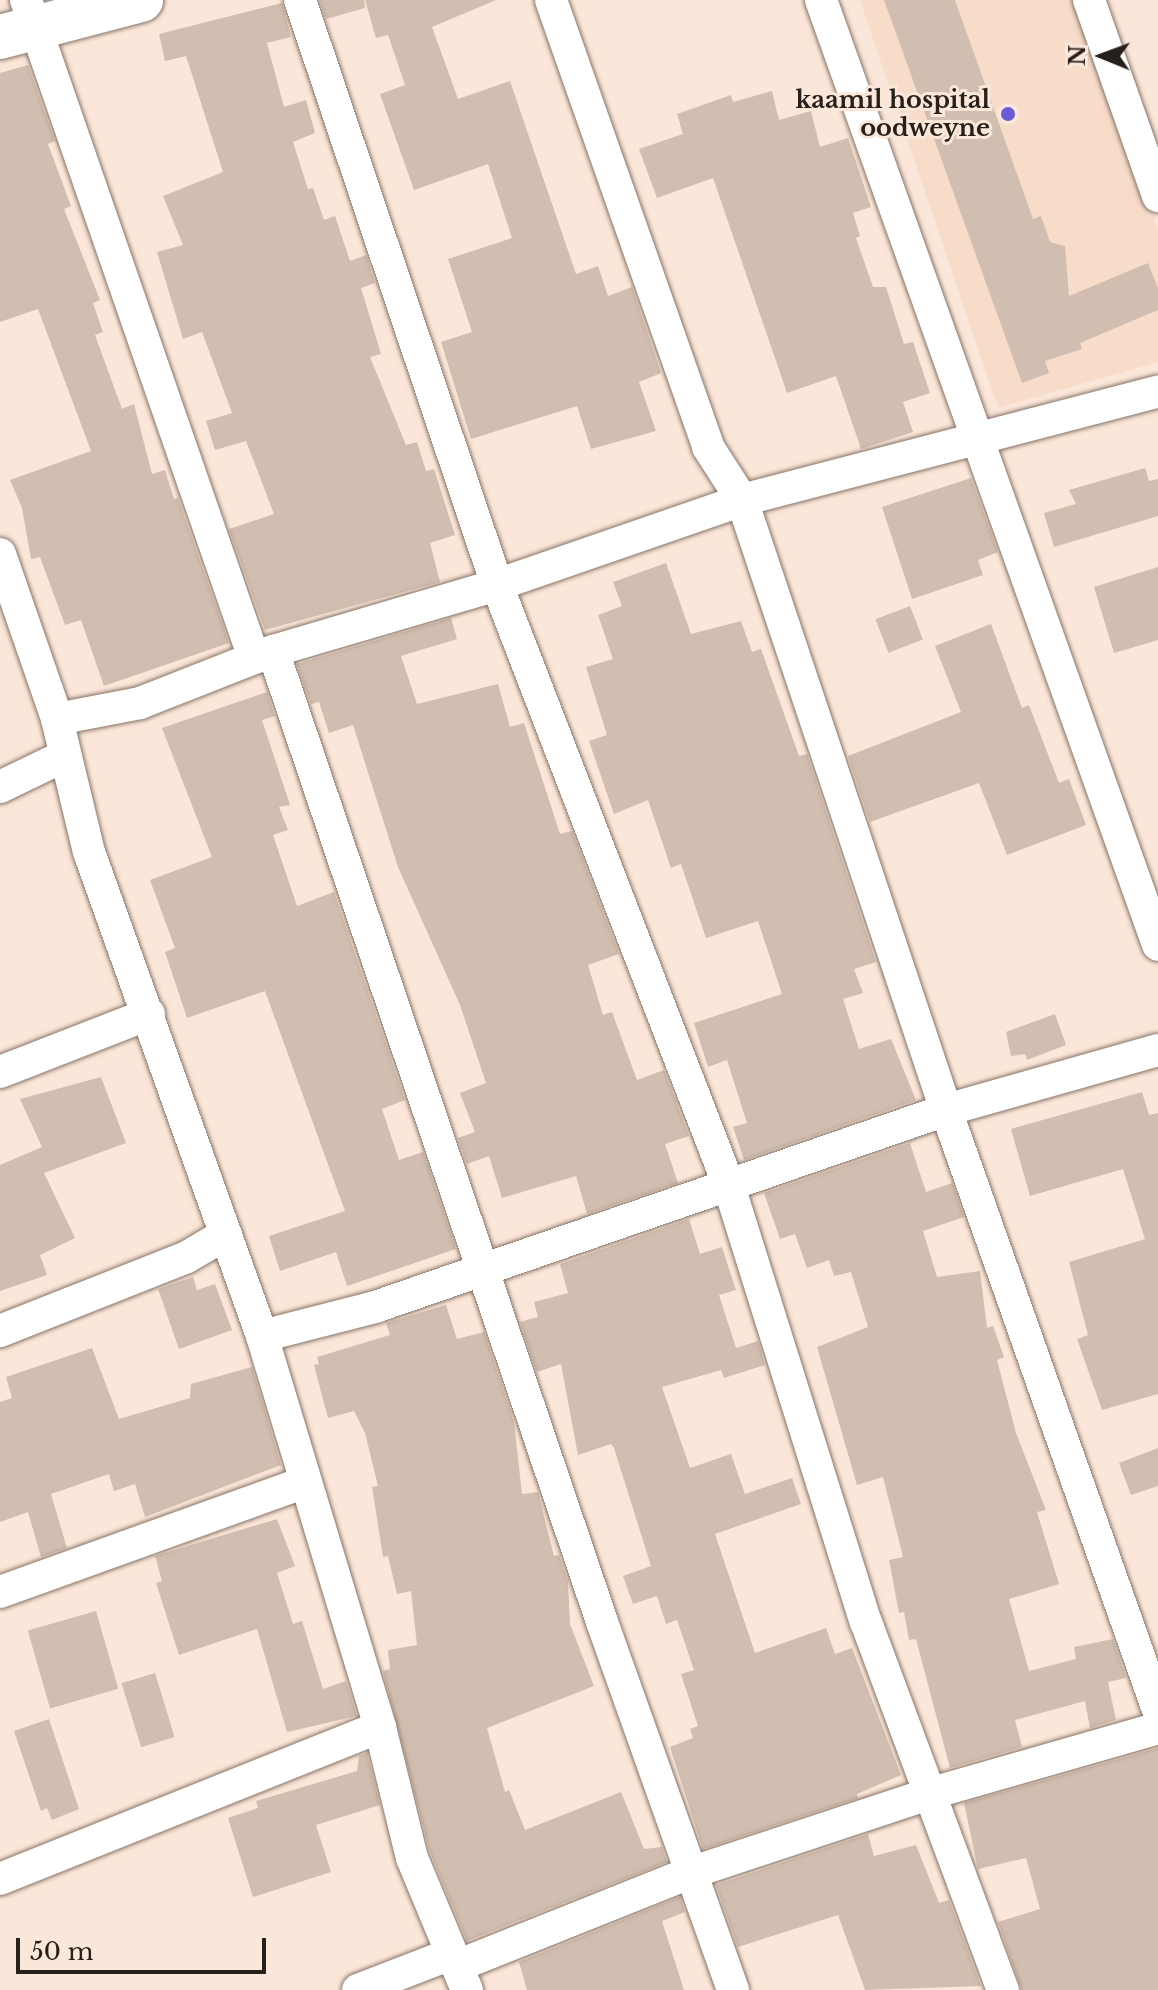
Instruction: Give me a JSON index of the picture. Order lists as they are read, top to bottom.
{
  "places": ["kaamil hospital oodweyne"],
  "scale_bar": "50 m",
  "north": "left"
}
